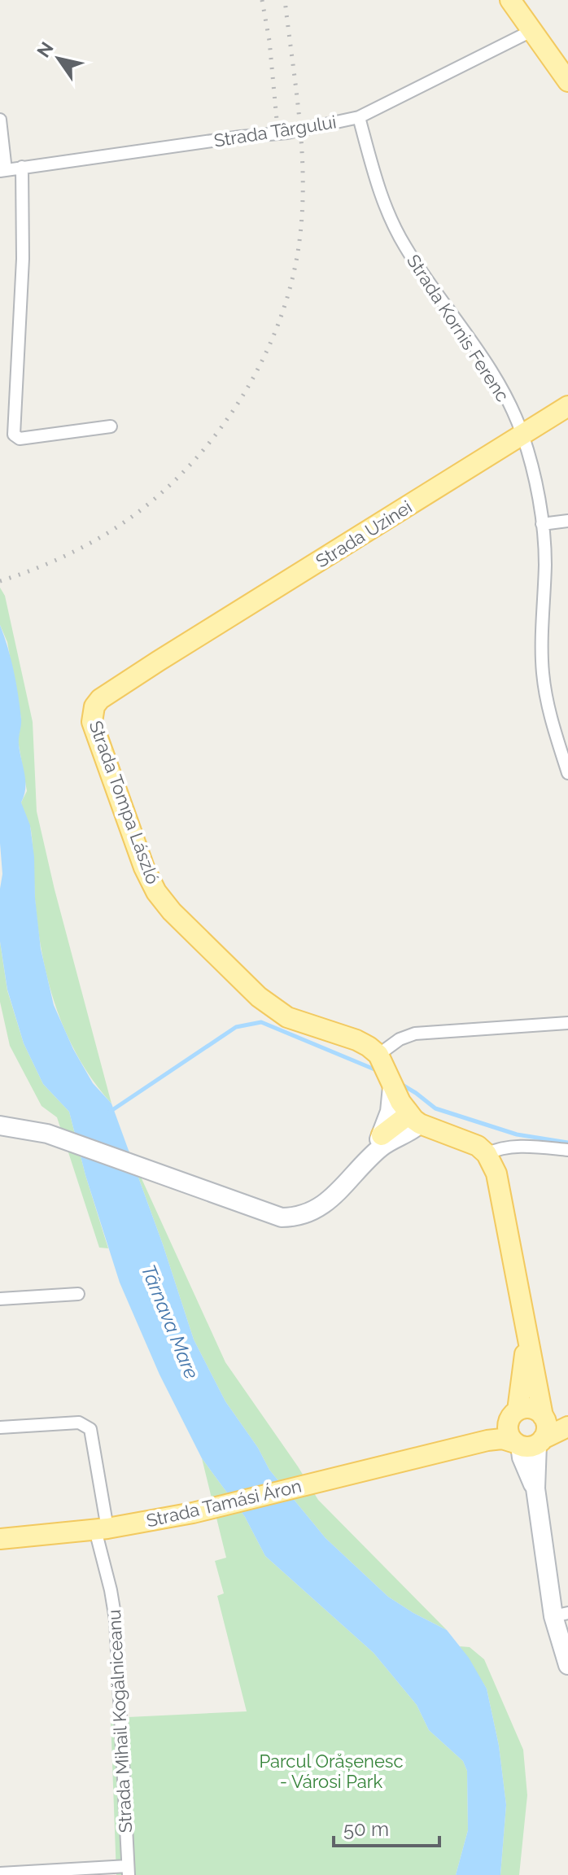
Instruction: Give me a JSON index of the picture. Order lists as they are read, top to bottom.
{
  "streets": {
    "main road": ["Strada Uzinei", "Strada Tompa László", "Strada Tamási Áron"],
    "street": ["Strada Târgului", "Strada Kornis Ferenc", "Strada Mihail Kogălniceanu"]
  },
  "crossings": [
    ["Strada Târgului", "Strada Kornis Ferenc"],
    ["Strada Kornis Ferenc", "Strada Uzinei"],
    ["Strada Uzinei", "Strada Tompa László"],
    ["Strada Tamási Áron", "Strada Mihail Kogălniceanu"]
  ],
  "water": ["Târnava Mare"],
  "parks": ["Parcul Orășenesc - Városi Park"],
  "scale_bar": "50 m",
  "north": "top left"
}
